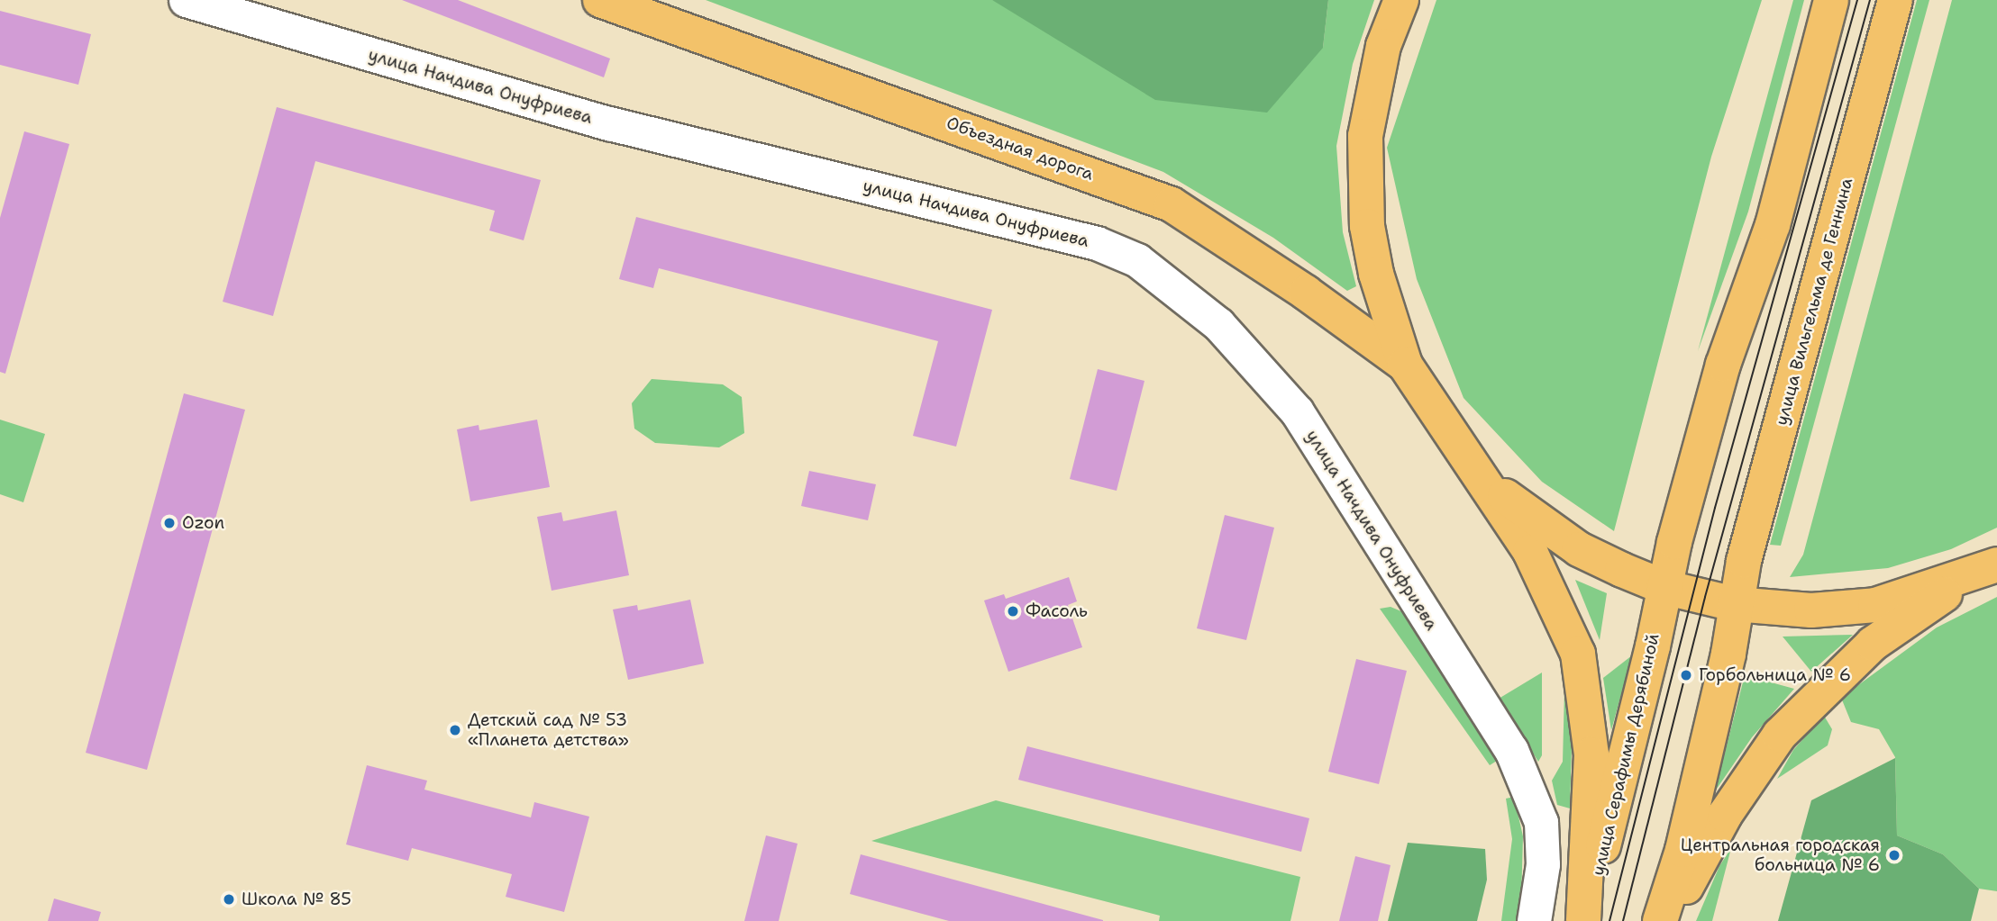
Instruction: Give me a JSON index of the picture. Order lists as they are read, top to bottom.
{
  "streets": {
    "main road": ["Объездная дорога", "улица Вильгельма де Геннина", "улица Серафимы Дерябиной"],
    "street": ["улица Начдива Онуфриева"]
  },
  "places": [
    "Ozon",
    "Фасоль",
    "Горбольница № 6",
    "Детский сад № 53 «Планета детства»",
    "Центральная городская больница № 6",
    "Школа № 85"
  ]
}
